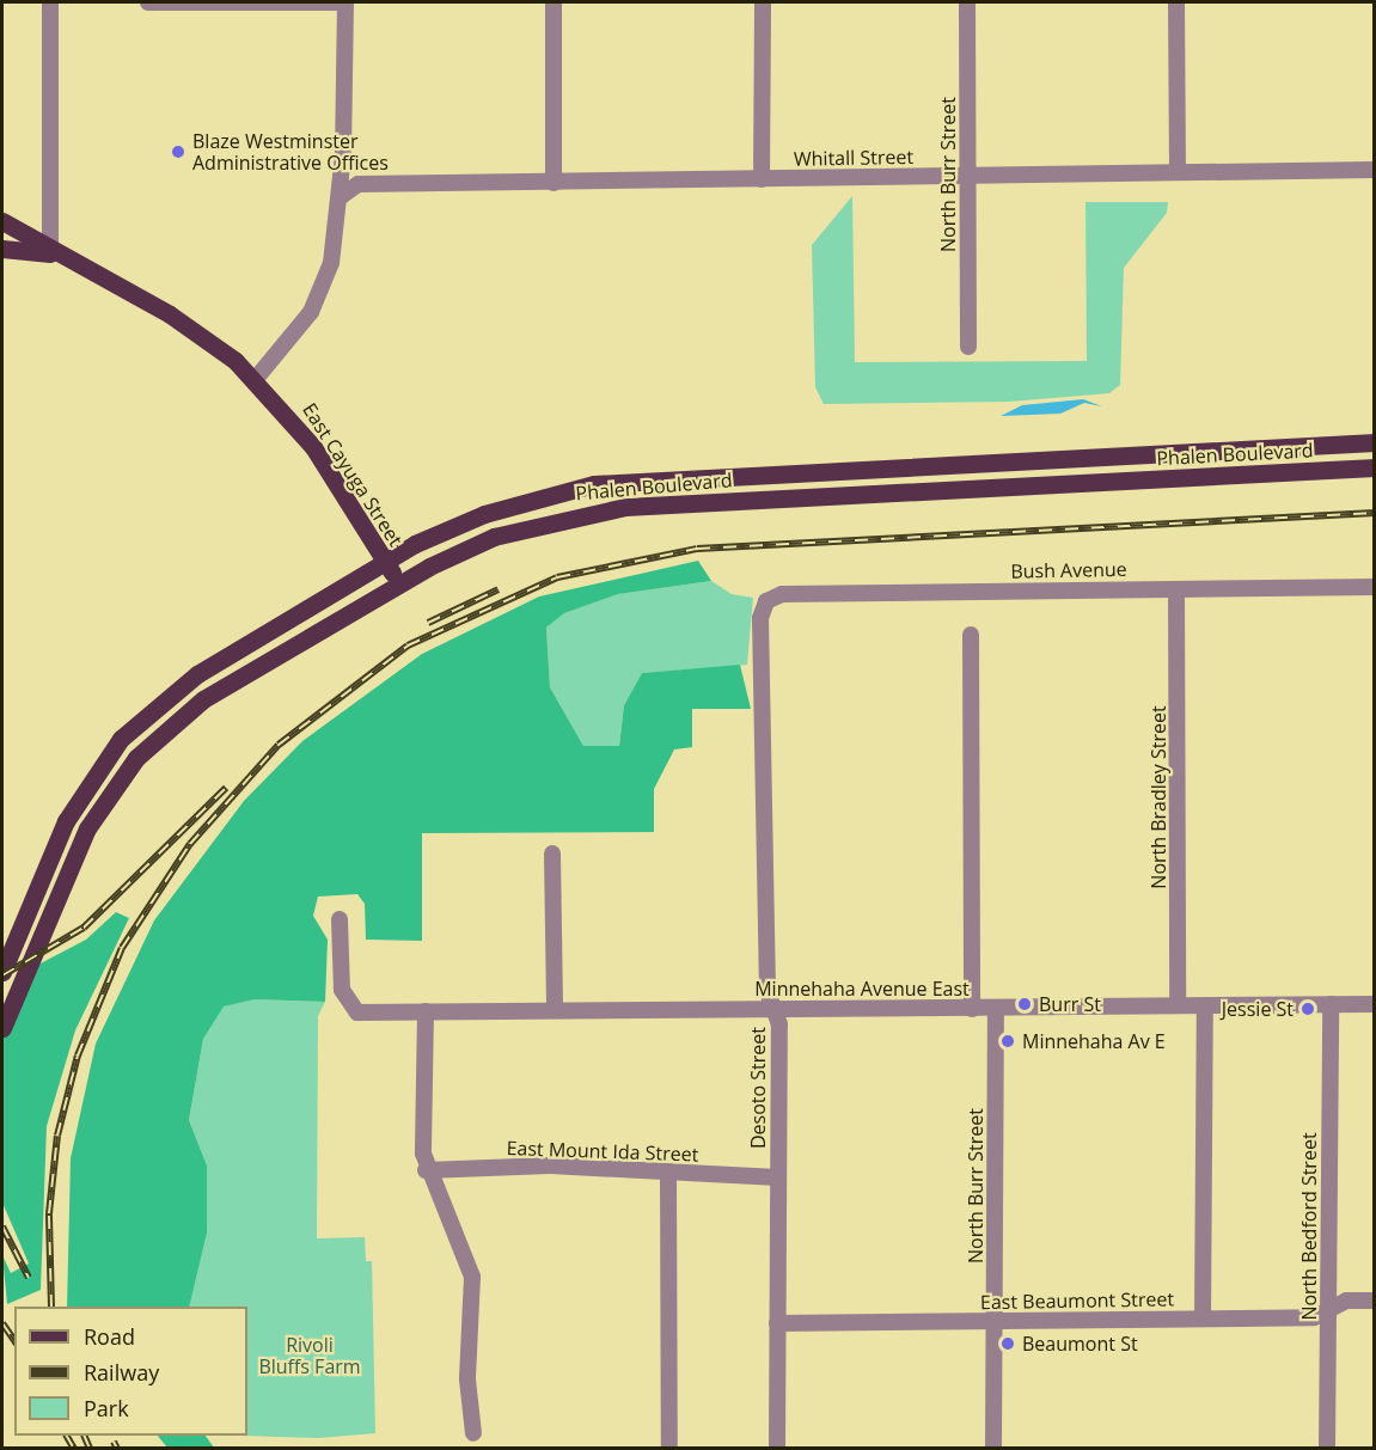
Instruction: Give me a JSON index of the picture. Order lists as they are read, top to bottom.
{
  "streets": {
    "main road": ["Phalen Boulevard", "East Cayuga Street"],
    "street": [
      "Whitall Street",
      "North Burr Street",
      "Bush Avenue",
      "North Bradley Street",
      "Minnehaha Avenue East",
      "Desoto Street",
      "East Mount Ida Street",
      "North Bedford Street",
      "East Beaumont Street"
    ]
  },
  "crossings": [
    ["Whitall Street", "North Burr Street"],
    ["North Burr Street", "Minnehaha Avenue East"],
    ["North Burr Street", "East Beaumont Street"],
    ["Phalen Boulevard", "East Cayuga Street"],
    ["Bush Avenue", "North Bradley Street"],
    ["Bush Avenue", "Desoto Street"],
    ["North Bradley Street", "Minnehaha Avenue East"],
    ["Minnehaha Avenue East", "Desoto Street"],
    ["Minnehaha Avenue East", "North Bedford Street"],
    ["Desoto Street", "East Mount Ida Street"],
    ["Desoto Street", "East Beaumont Street"],
    ["North Bedford Street", "East Beaumont Street"]
  ],
  "parks": ["Rivoli Bluffs Farm"],
  "places": [
    "Blaze Westminster Administrative Offices",
    "Burr St",
    "Jessie St",
    "Minnehaha Av E",
    "Beaumont St"
  ],
  "legend": ["Road", "Railway", "Park"]
}
